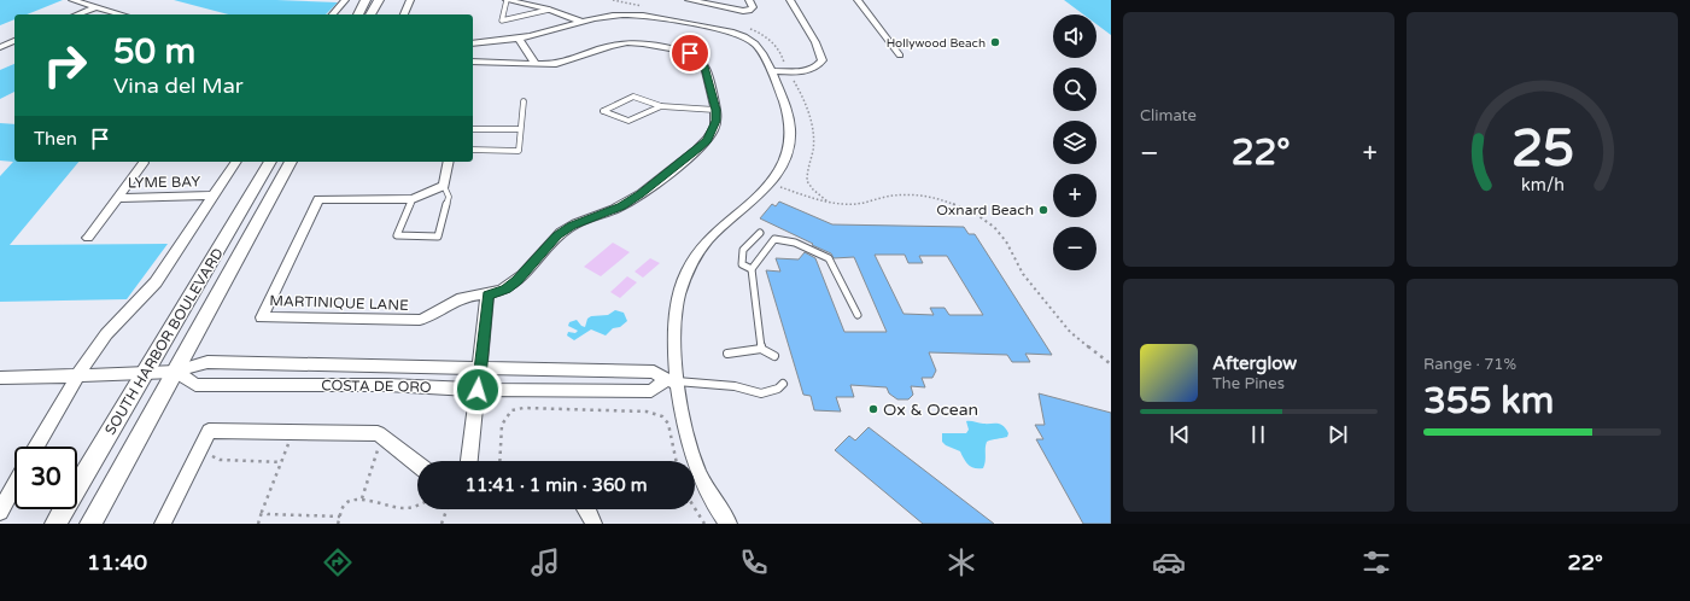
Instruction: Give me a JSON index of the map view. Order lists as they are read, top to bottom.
{
  "streets": {
    "main road": ["SOUTH HARBOR BOULEVARD"],
    "street": ["LYME BAY", "MARTINIQUE LANE", "COSTA DE ORO"]
  },
  "crossings": [
    ["SOUTH HARBOR BOULEVARD", "COSTA DE ORO"]
  ],
  "places": ["Hollywood Beach", "Oxnard Beach", "Ox & Ocean"],
  "page": {
    "tile": [
      "Climate",
      ["Range · 71%", "355 km"]
    ],
    "map_buttons": ["+", "−"],
    "turn": ["50 m", "Vina del Mar"],
    "then": "Then",
    "heat": ["−", "22°", "+"],
    "song": ["Afterglow", "The Pines"],
    "limit": "30",
    "trip": "11:41 · 1 min · 360 m",
    "tabs": ["11:40", "22°"],
    "gauge": ["25", "km/h"]
  }
}
